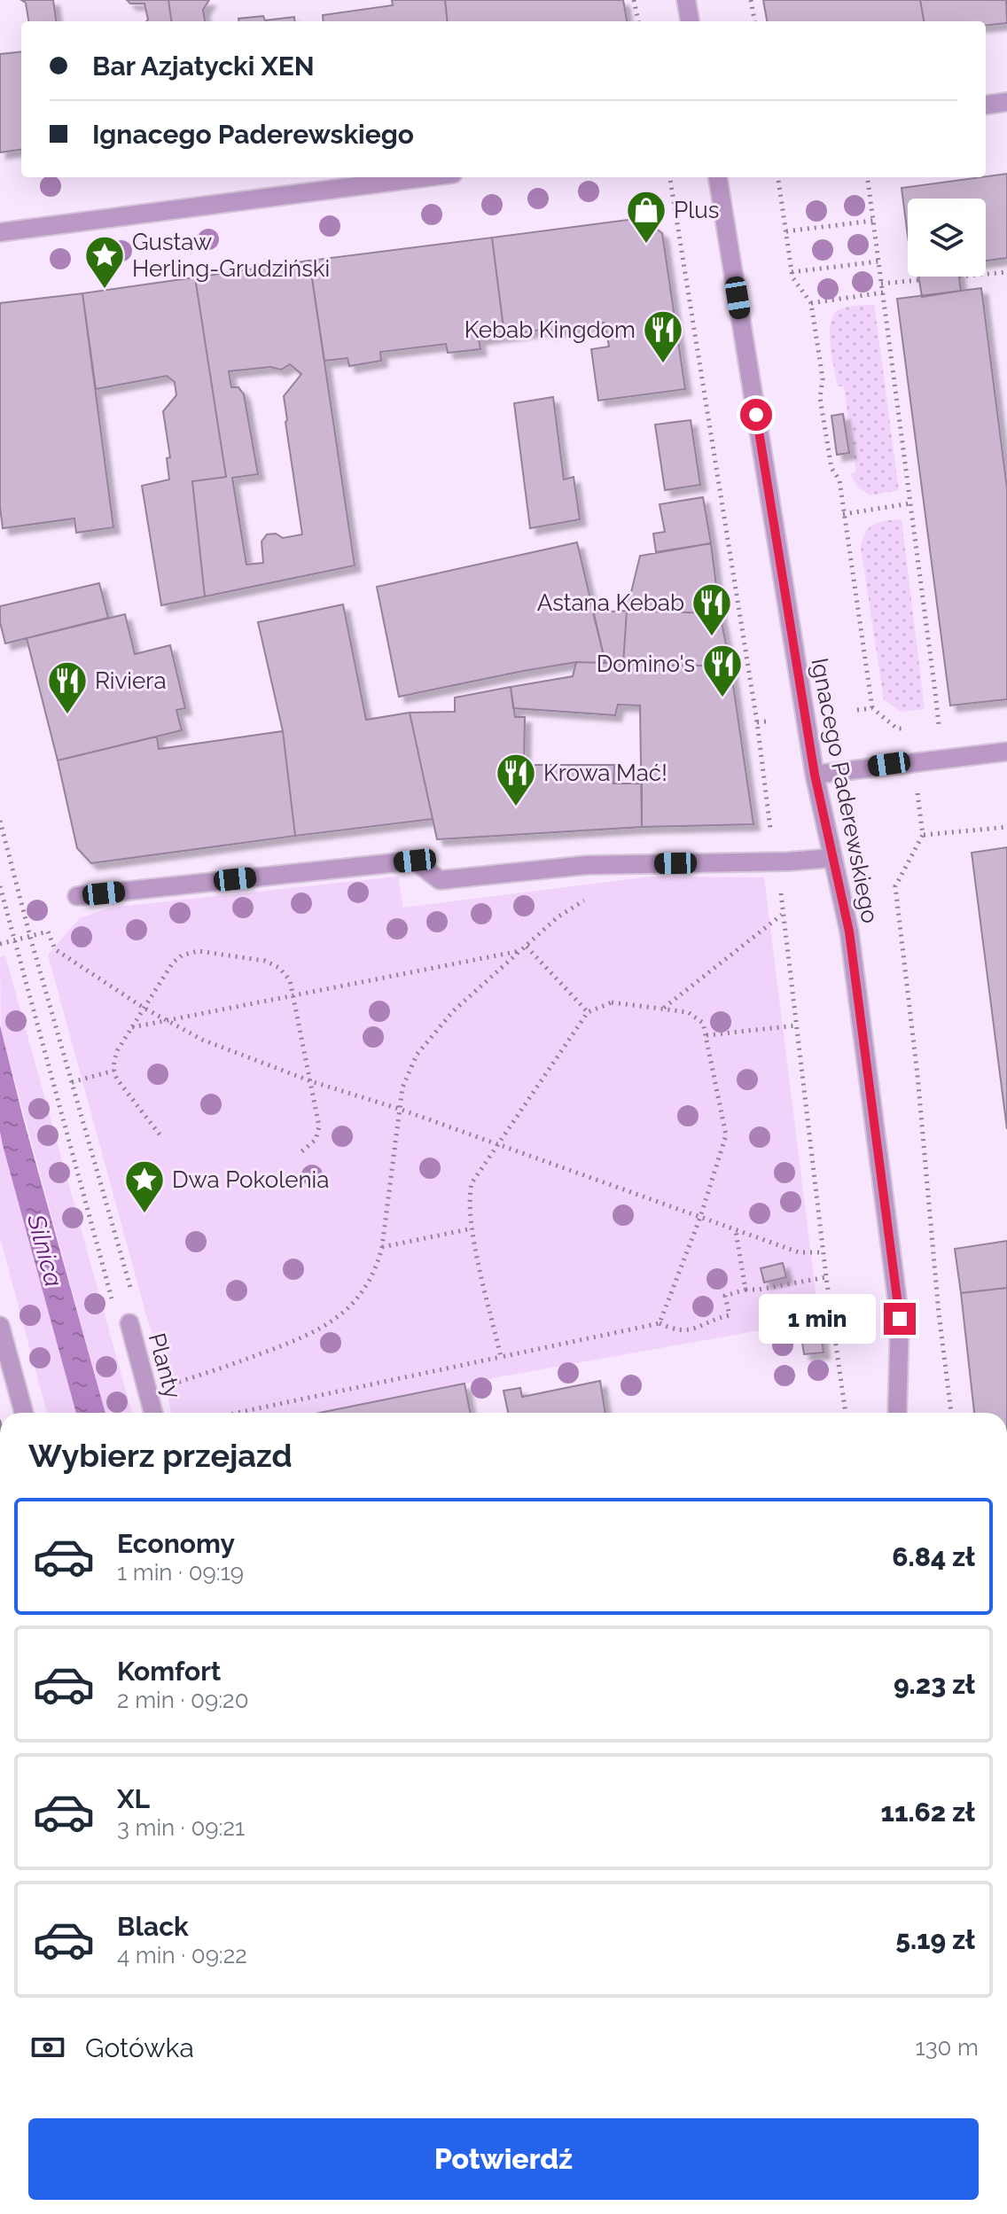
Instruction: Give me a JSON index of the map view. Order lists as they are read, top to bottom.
{
  "streets": {
    "street": ["Ignacego Paderewskiego", "Planty"]
  },
  "water": ["Silnica"],
  "places": {
    "shop": ["Plus"],
    "place": ["Gustaw Herling-Grudziński", "Dwa Pokolenia"],
    "restaurant": [
      "Kebab Kingdom",
      "Astana Kebab",
      "Domino's",
      "Riviera",
      "Krowa Mać!"
    ]
  },
  "page": {
    "banner": ["Bar Azjatycki XEN", "Ignacego Paderewskiego"],
    "bubble": "1 min",
    "heading": "Wybierz przejazd",
    "list": [
      {
        "name": "Economy",
        "note": "1 min · 09:19",
        "value": "6.84 zł"
      },
      {
        "name": "Komfort",
        "note": "2 min · 09:20",
        "value": "9.23 zł"
      },
      {
        "name": "XL",
        "note": "3 min · 09:21",
        "value": "11.62 zł"
      },
      {
        "name": "Black",
        "note": "4 min · 09:22",
        "value": "5.19 zł"
      }
    ],
    "pay": ["Gotówka", "130 m"],
    "buttons": "Potwierdź"
  }
}
